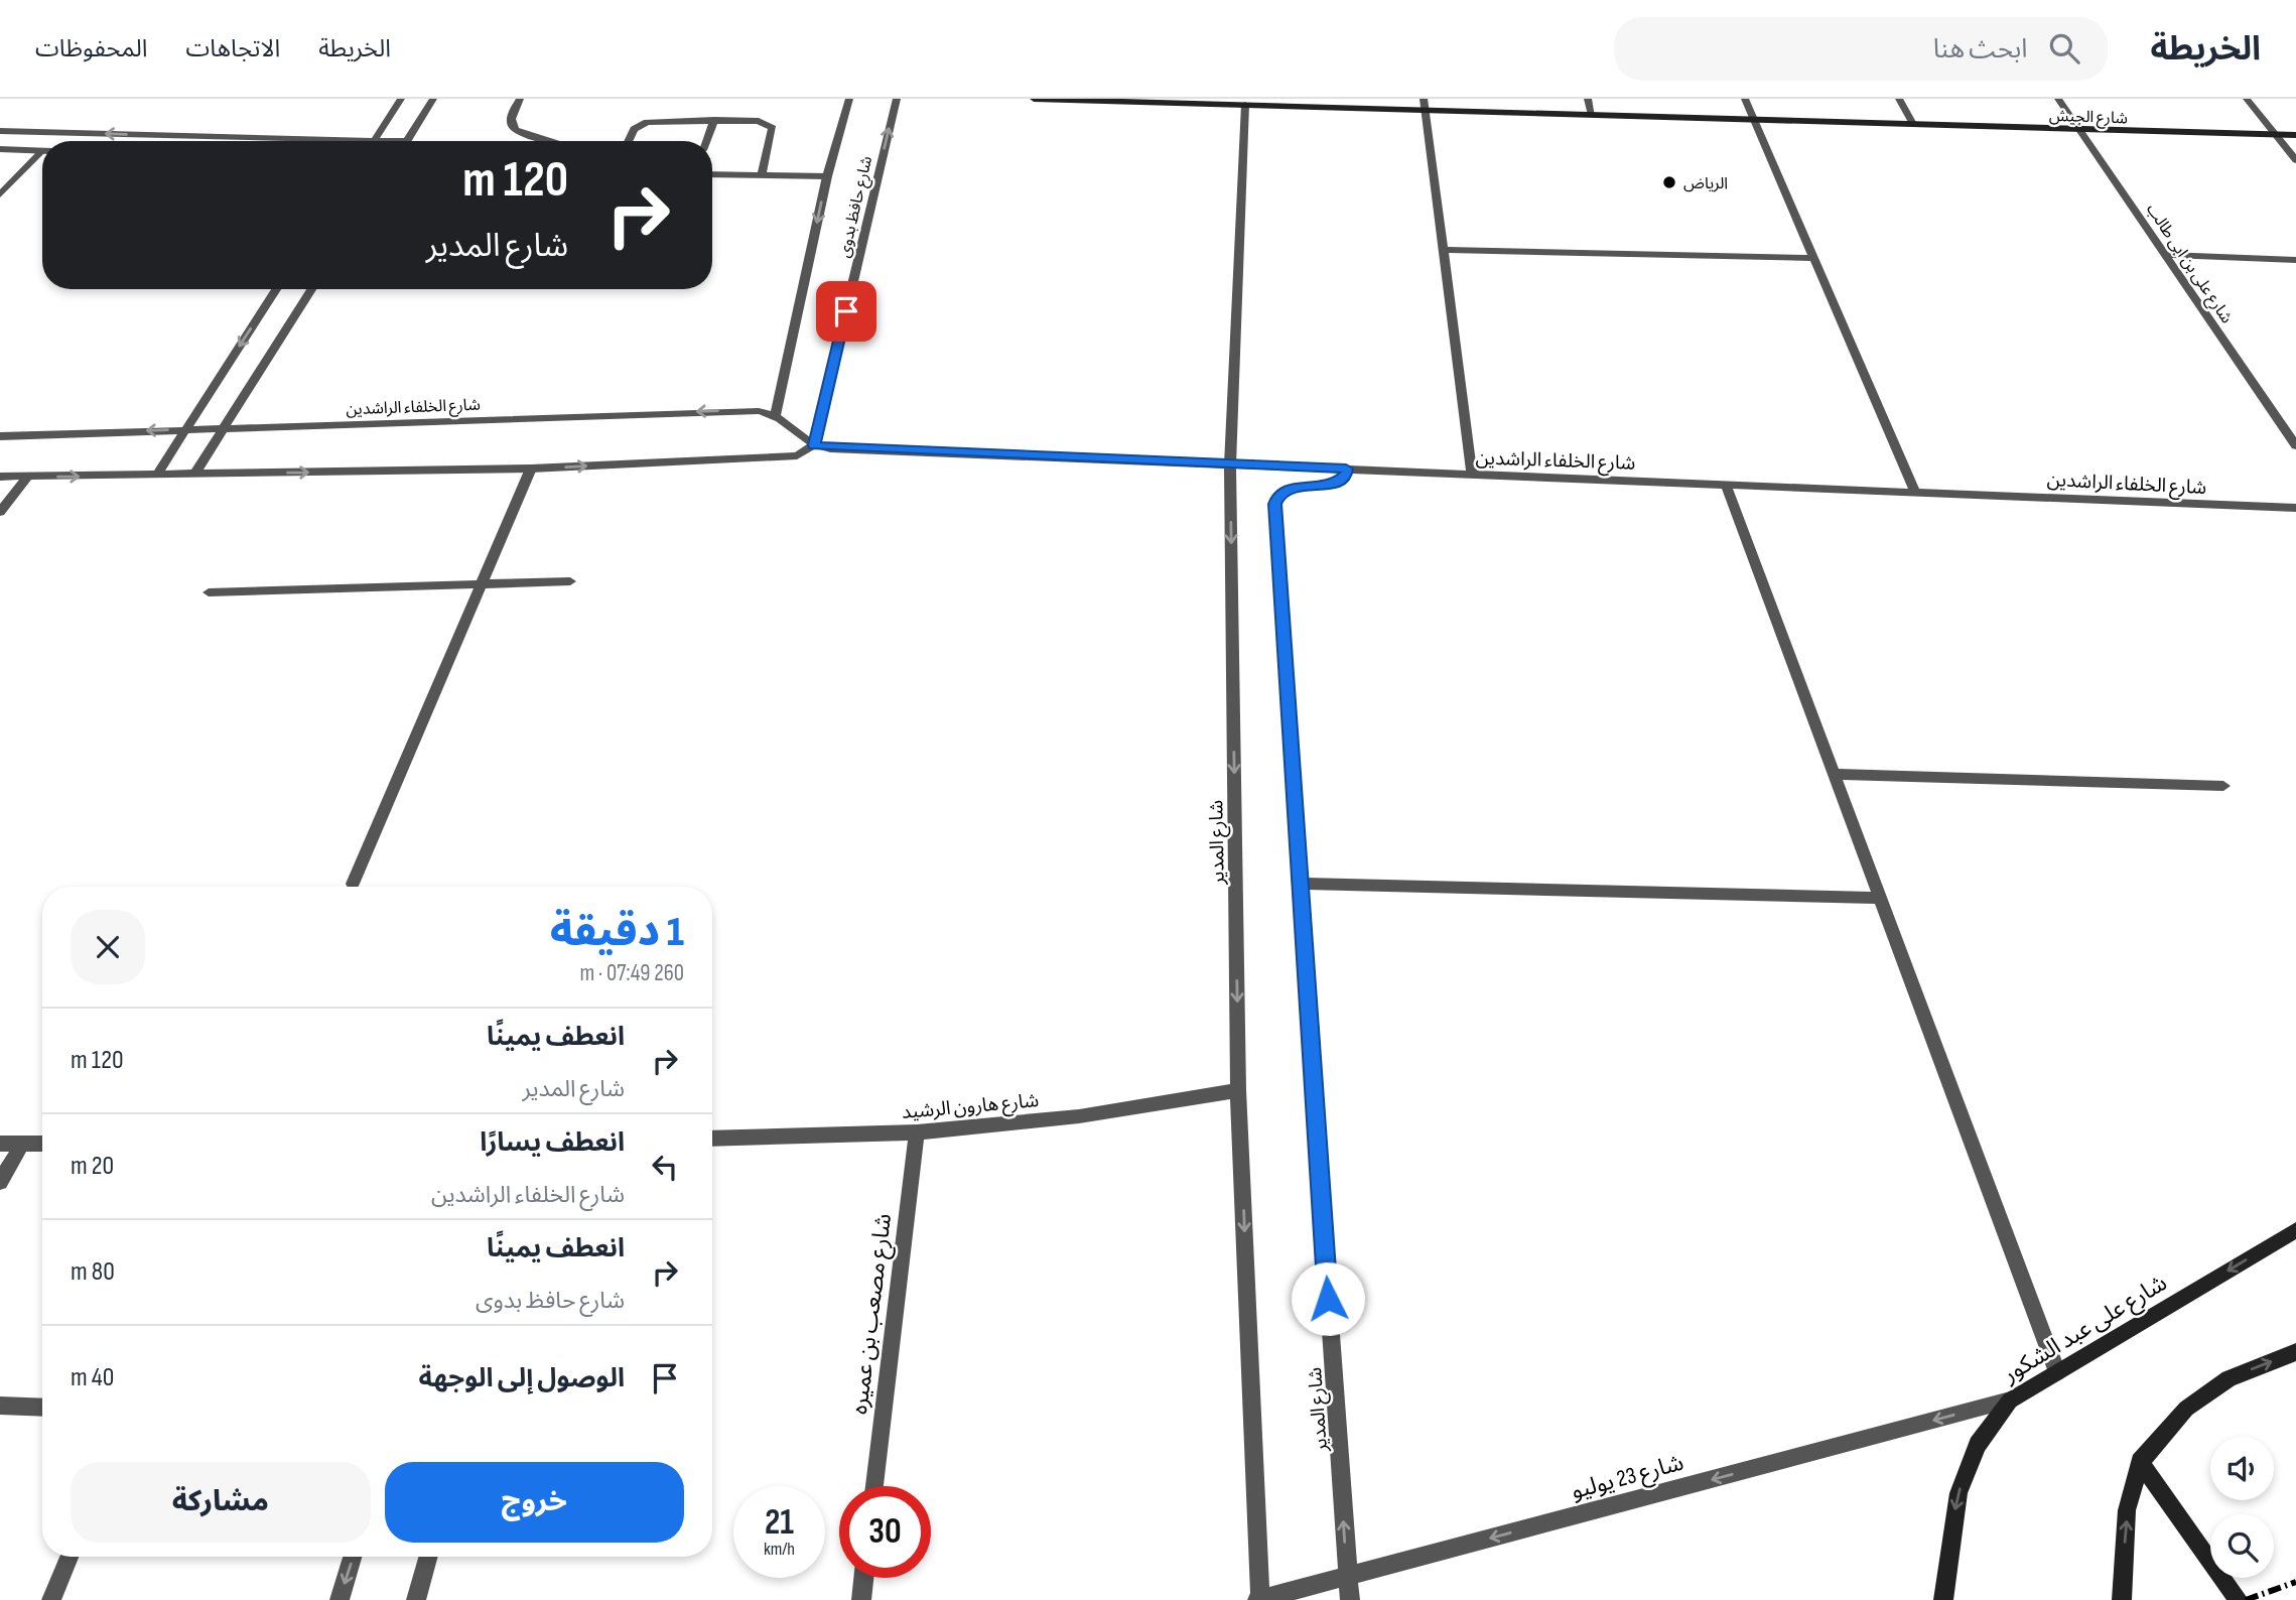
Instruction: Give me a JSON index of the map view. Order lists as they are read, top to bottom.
{
  "streets": {
    "street": [
      "شارع الجيش",
      "شارع حافظ بدوى",
      "شارع على بن ابى طالب",
      "شارع الخلفاء الراشدين",
      "شارع المدير",
      "شارع هارون الرشيد",
      "شارع مصعب بن عميره",
      "شارع على عبد الشكور",
      "شارع 23 يوليو"
    ]
  },
  "crossings": [
    ["شارع الجيش", "شارع على بن ابى طالب"],
    ["شارع الجيش", "شارع المدير"],
    ["شارع حافظ بدوى", "شارع الخلفاء الراشدين"],
    ["شارع الخلفاء الراشدين", "شارع المدير"],
    ["شارع المدير", "شارع هارون الرشيد"],
    ["شارع المدير", "شارع 23 يوليو"],
    ["شارع هارون الرشيد", "شارع مصعب بن عميره"],
    ["شارع على عبد الشكور", "شارع 23 يوليو"]
  ],
  "one_way": ["شارع 23 يوليو"],
  "places": ["الرياض"],
  "page": {
    "header": "الخريطة",
    "search": "ابحث هنا",
    "nav": ["الخريطة", "الاتجاهات", "المحفوظات"],
    "turn": ["120 m", "شارع المدير"],
    "heading": ["1 دقيقة", "260 m · 07:49"],
    "list": [
      {
        "name": "انعطف يمينًا",
        "note": "شارع المدير",
        "value": "120 m"
      },
      {
        "name": "انعطف يسارًا",
        "note": "شارع الخلفاء الراشدين",
        "value": "20 m"
      },
      {
        "name": "انعطف يمينًا",
        "note": "شارع حافظ بدوى",
        "value": "80 m"
      },
      {
        "name": "الوصول إلى الوجهة",
        "value": "40 m"
      }
    ],
    "buttons": ["خروج", "مشاركة"],
    "speed": "21 km/h",
    "limit": "30"
  }
}
